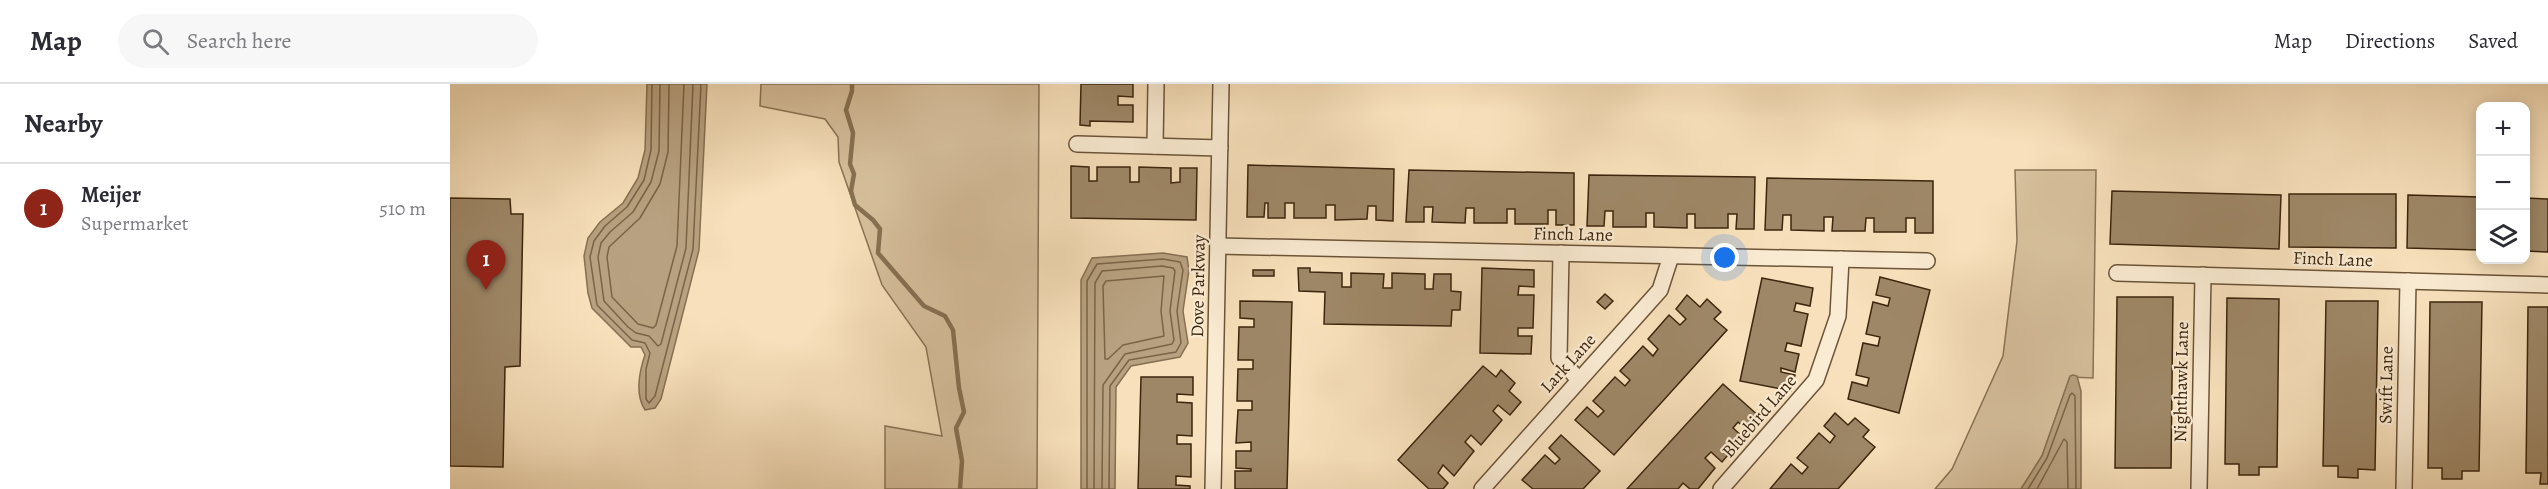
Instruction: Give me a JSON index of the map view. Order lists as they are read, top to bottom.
{
  "streets": {
    "street": [
      "Finch Lane",
      "Dove Parkway",
      "Lark Lane",
      "Nighthawk Lane",
      "Swift Lane",
      "Bluebird Lane"
    ]
  },
  "crossings": [
    ["Finch Lane", "Dove Parkway"],
    ["Finch Lane", "Lark Lane"],
    ["Finch Lane", "Nighthawk Lane"],
    ["Finch Lane", "Swift Lane"],
    ["Finch Lane", "Bluebird Lane"]
  ],
  "page": {
    "header": "Map",
    "search": "Search here",
    "nav": ["Map", "Directions", "Saved"],
    "heading": "Nearby",
    "map_buttons": ["+", "−"],
    "list": [
      {
        "mark": "1",
        "name": "Meijer",
        "note": "Supermarket",
        "value": "510 m"
      }
    ],
    "pins": "1"
  }
}
